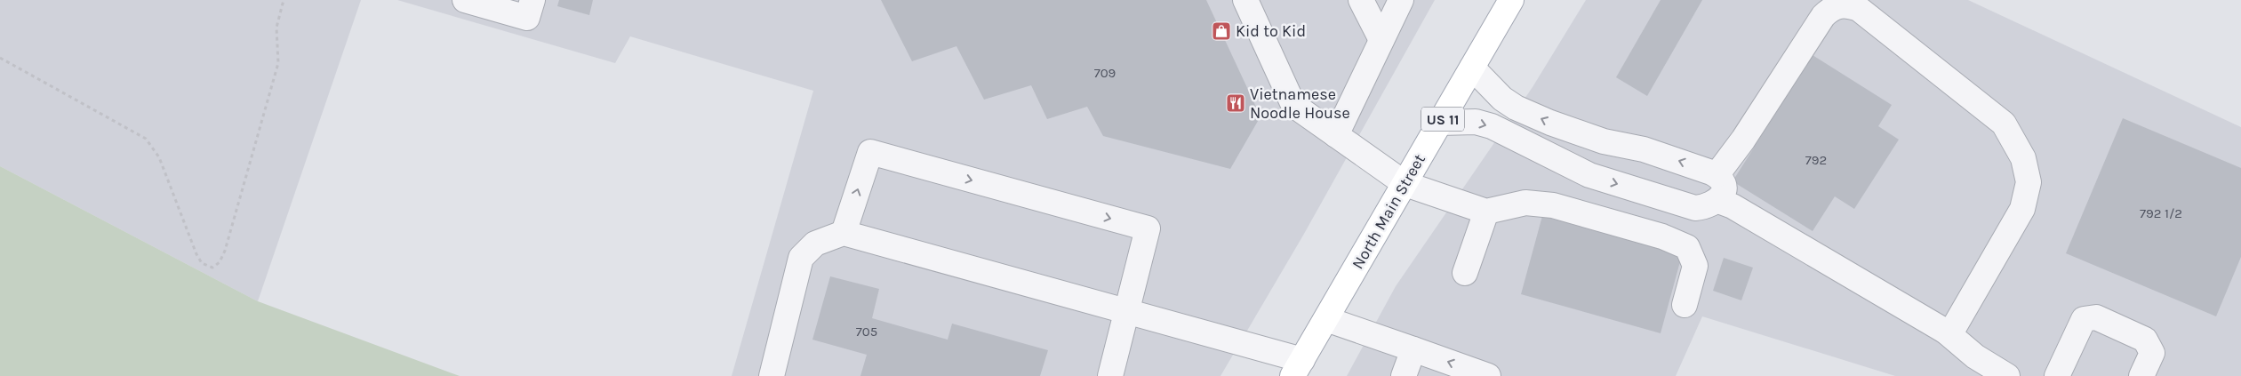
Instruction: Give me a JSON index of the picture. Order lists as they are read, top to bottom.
{
  "streets": {
    "main road": ["US 11", "North Main Street"]
  },
  "places": {
    "shop": ["Kid to Kid"],
    "restaurant": ["Vietnamese Noodle House"]
  },
  "house_numbers": [
    "709",
    "792",
    "792 1/2",
    "705"
  ]
}
